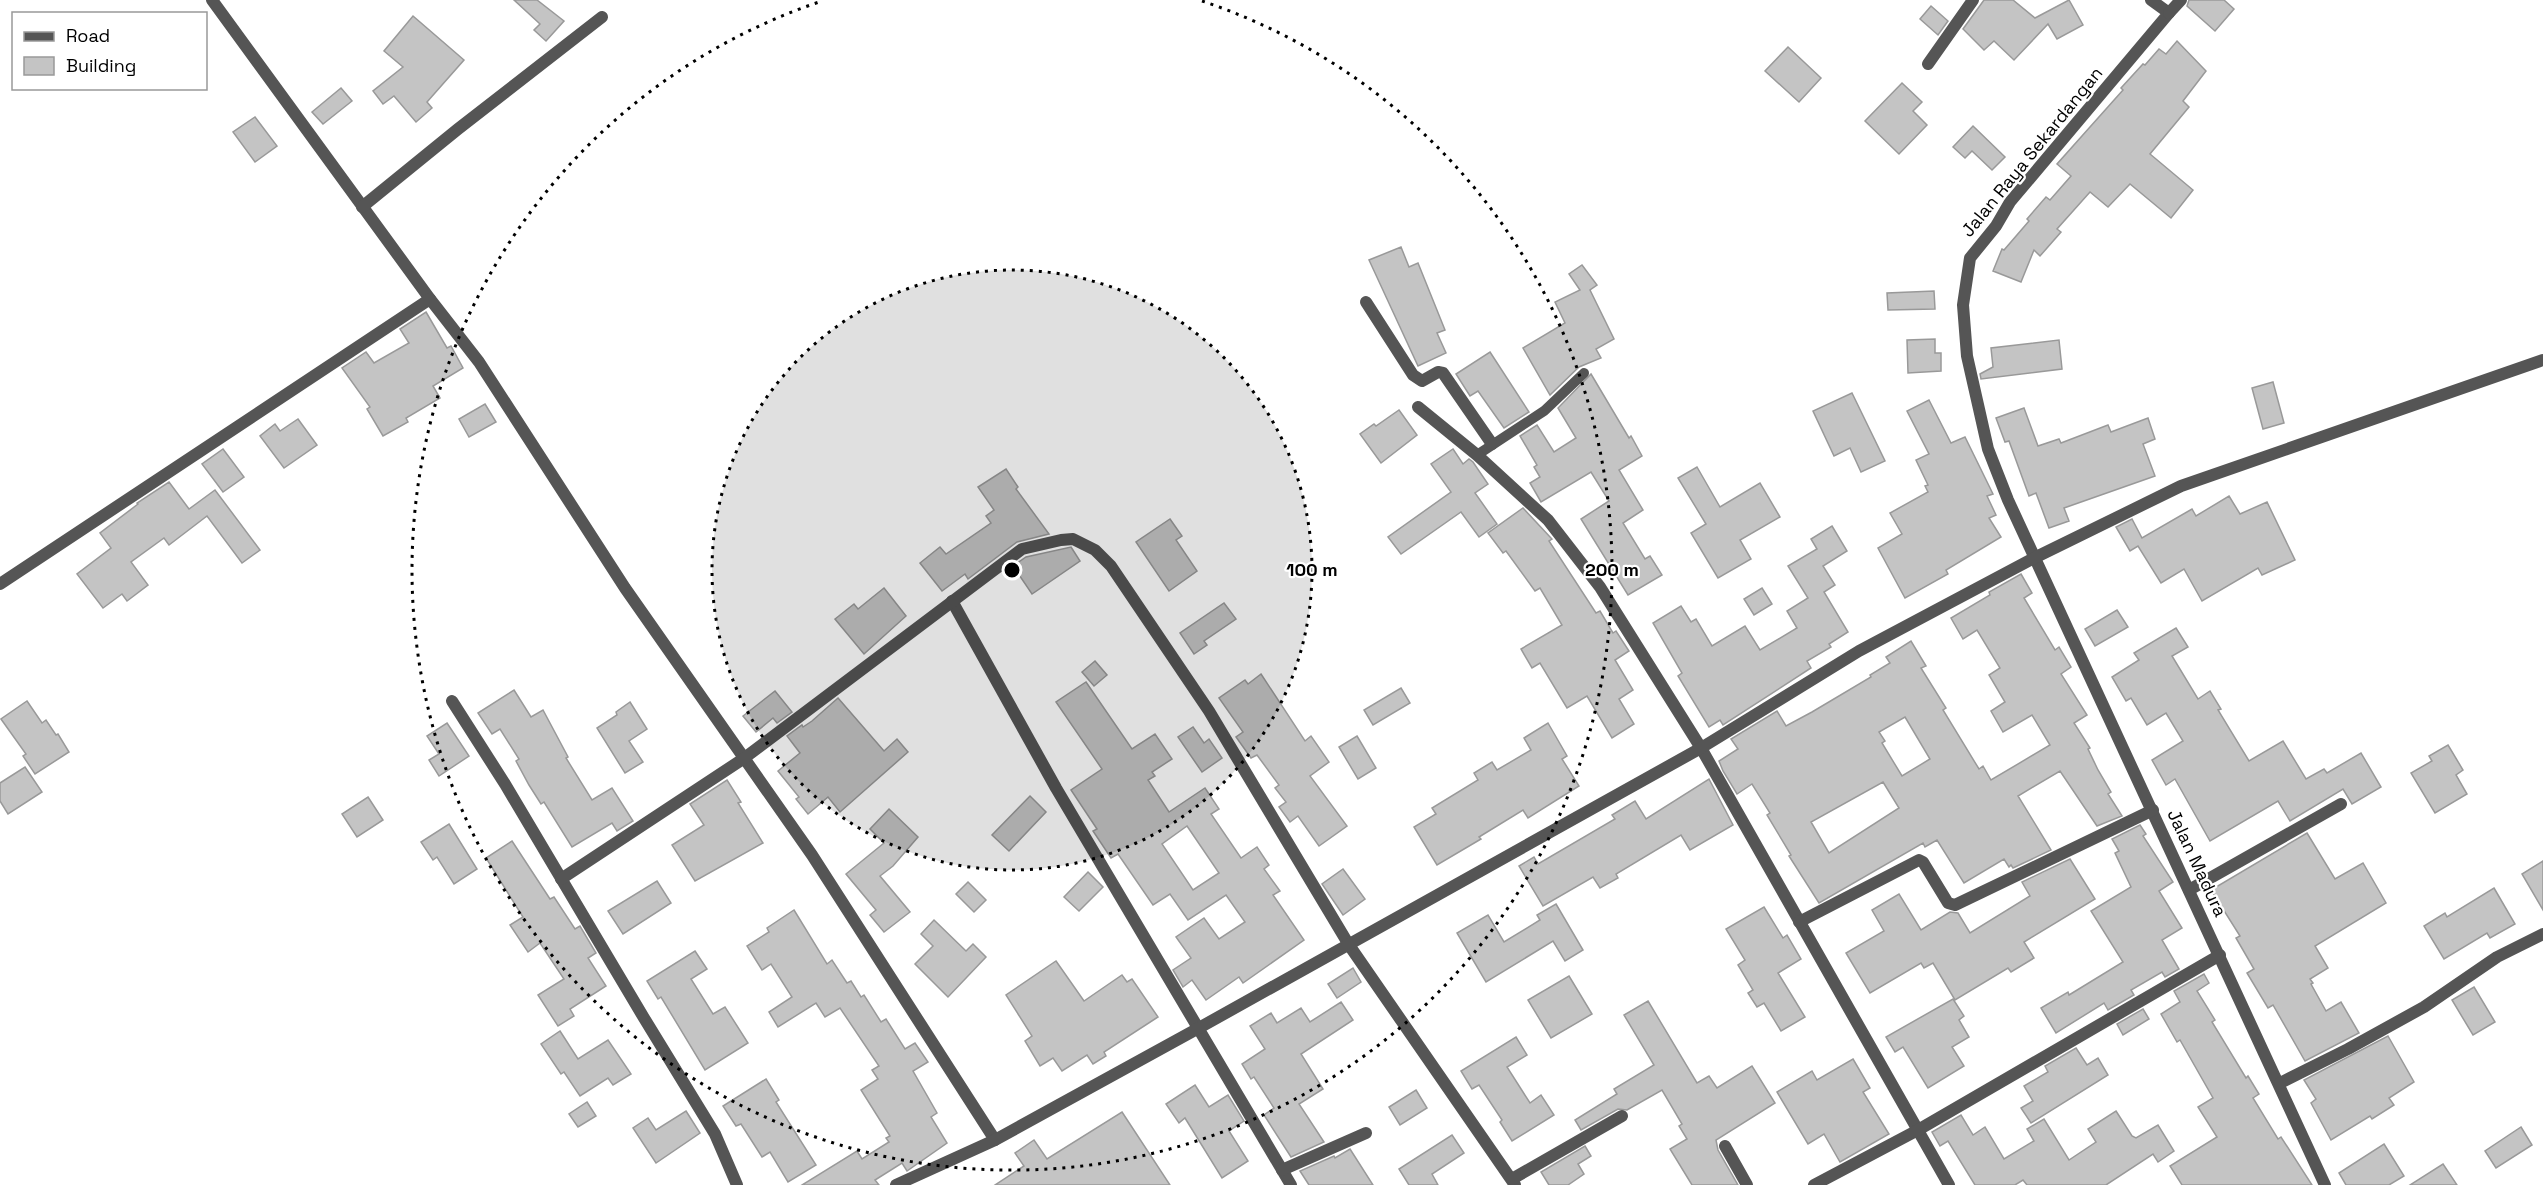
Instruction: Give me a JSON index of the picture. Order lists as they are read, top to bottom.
{
  "streets": {
    "street": ["Jalan Raya Sekardangan", "Jalan Madura"]
  },
  "crossings": [
    ["Jalan Raya Sekardangan", "Jalan Madura"]
  ],
  "legend": ["Road", "Building"],
  "rings": ["100 m", "200 m"]
}
